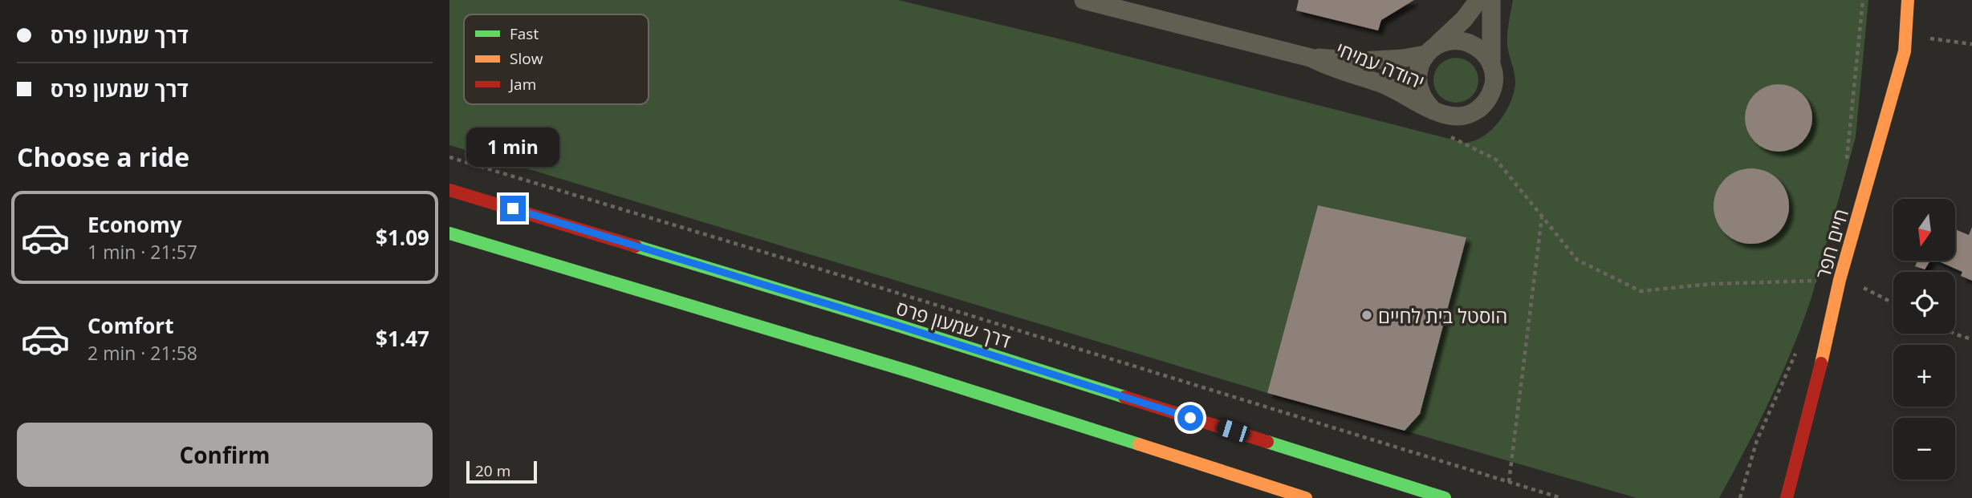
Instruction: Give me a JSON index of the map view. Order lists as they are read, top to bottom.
{
  "streets": {
    "street": ["יהודה עמיחי", "חיים חפר", "דרך שמעון פרס"]
  },
  "places": ["הוסטל בית לחיים"],
  "legend": ["Fast", "Slow", "Jam"],
  "scale_bar": "20 m",
  "north": "bottom",
  "page": {
    "banner": ["דרך שמעון פרס", "דרך שמעון פרס"],
    "heading": "Choose a ride",
    "bubble": "1 min",
    "list": [
      {
        "name": "Economy",
        "note": "1 min · 21:57",
        "value": "$1.09"
      },
      {
        "name": "Comfort",
        "note": "2 min · 21:58",
        "value": "$1.47"
      }
    ],
    "map_buttons": ["+", "−"],
    "buttons": "Confirm",
    "scale": "20 m"
  }
}
